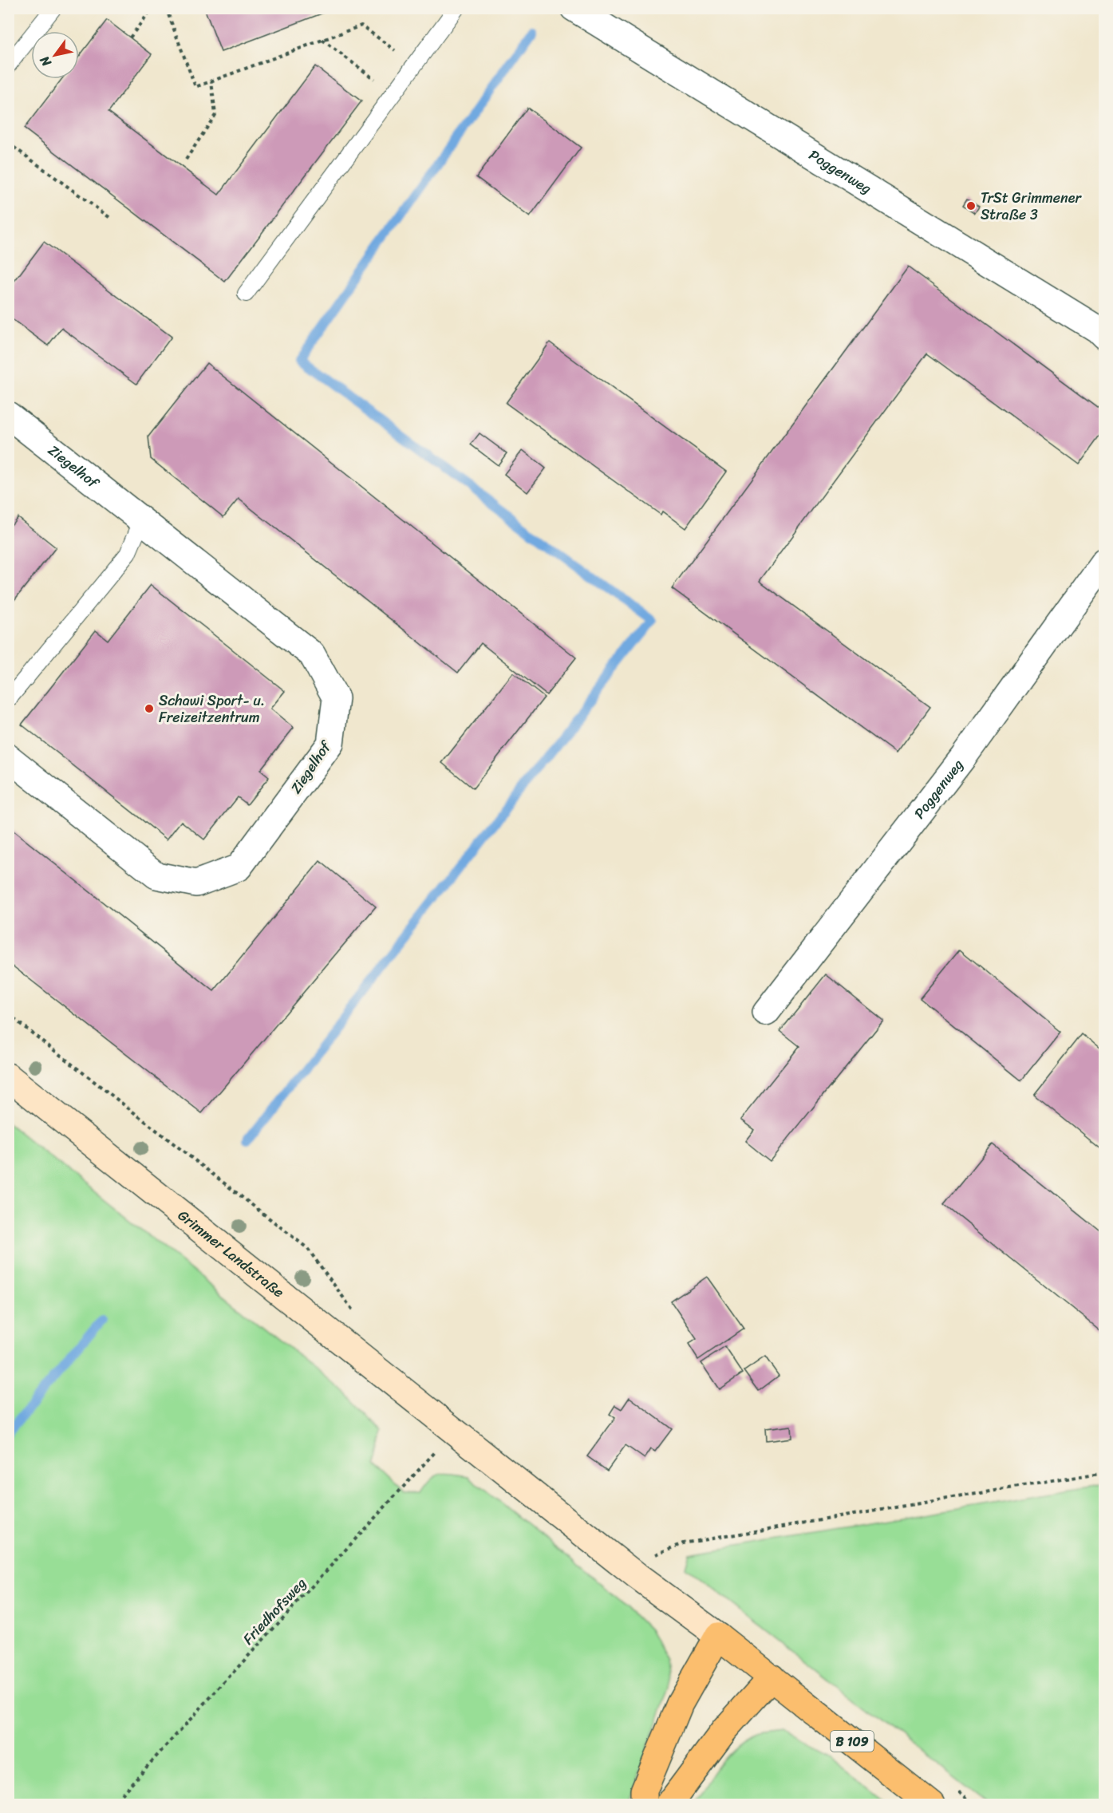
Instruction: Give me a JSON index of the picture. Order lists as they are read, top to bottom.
{
  "streets": {
    "main road": ["Grimmer Landstraße", "B 109"],
    "street": ["Poggenweg", "Ziegelhof"],
    "path": ["Friedhofsweg"]
  },
  "crossings": [
    ["Grimmer Landstraße", "Friedhofsweg"],
    ["Grimmer Landstraße", "B 109"]
  ],
  "places": ["TrSt Grimmener Straße 3", "Schawi Sport- u. Freizeitzentrum"],
  "north": "bottom left"
}
